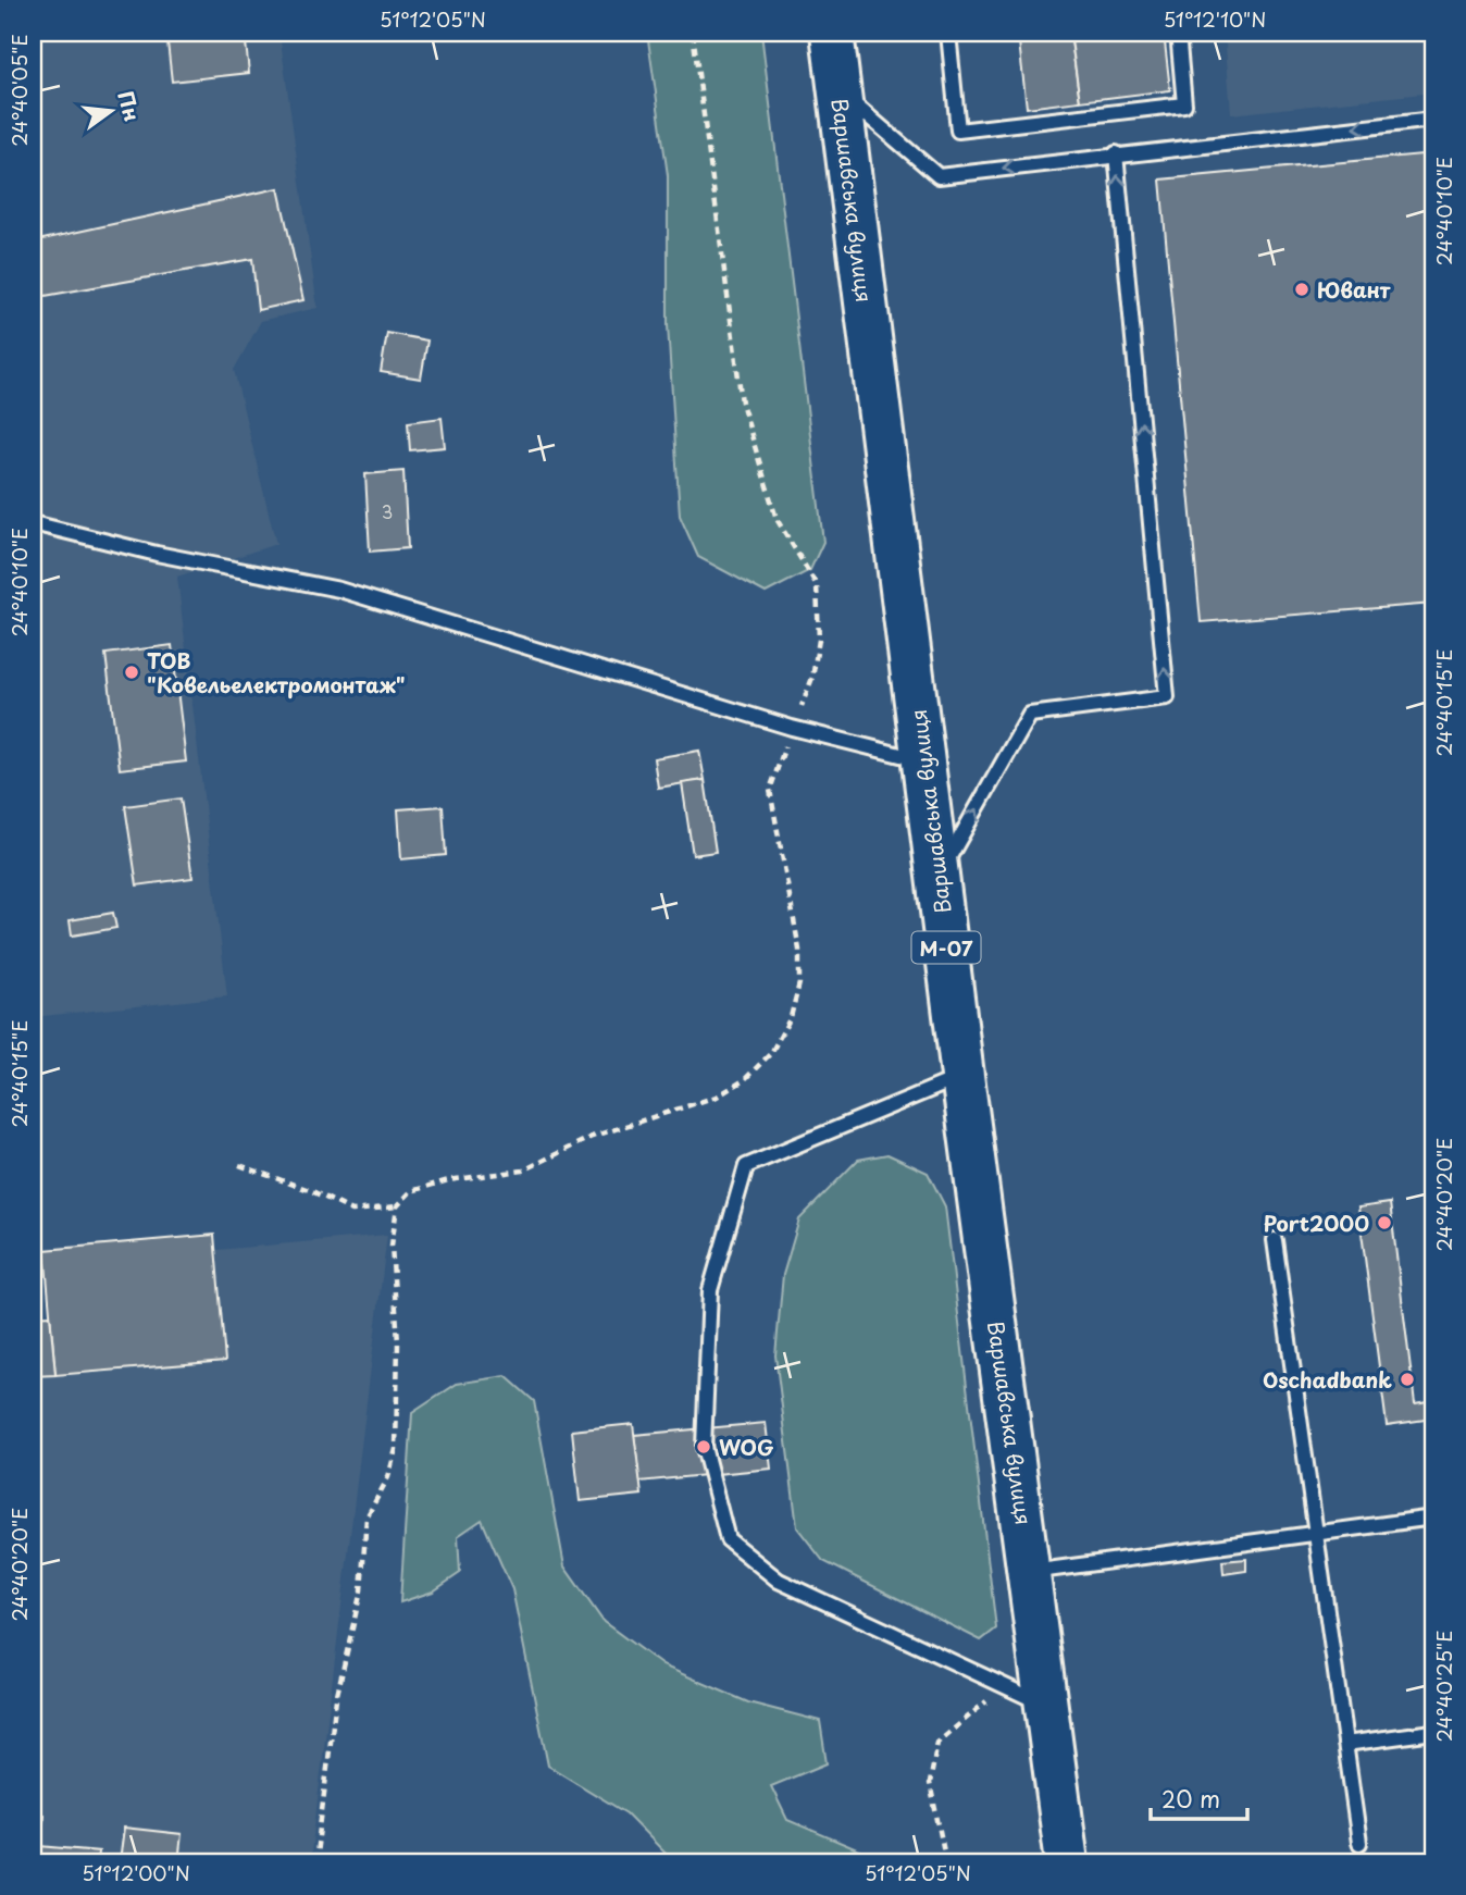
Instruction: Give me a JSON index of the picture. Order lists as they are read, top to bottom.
{
  "streets": {
    "highway": ["Варшавська вулиця", "М-07"]
  },
  "places": [
    "Ювант",
    "ТОВ \"Ковельелектромонтаж\"",
    "Port2000",
    "Oschadbank",
    "WOG"
  ],
  "house_numbers": ["3"],
  "scale_bar": "20 m",
  "north": "right",
  "coordinates": [
    "51°12'05\"N",
    "51°12'10\"N",
    "24°40'05\"E",
    "24°40'10\"E",
    "24°40'15\"E",
    "24°40'20\"E",
    "24°40'25\"E",
    "51°12'00\"N"
  ]
}
